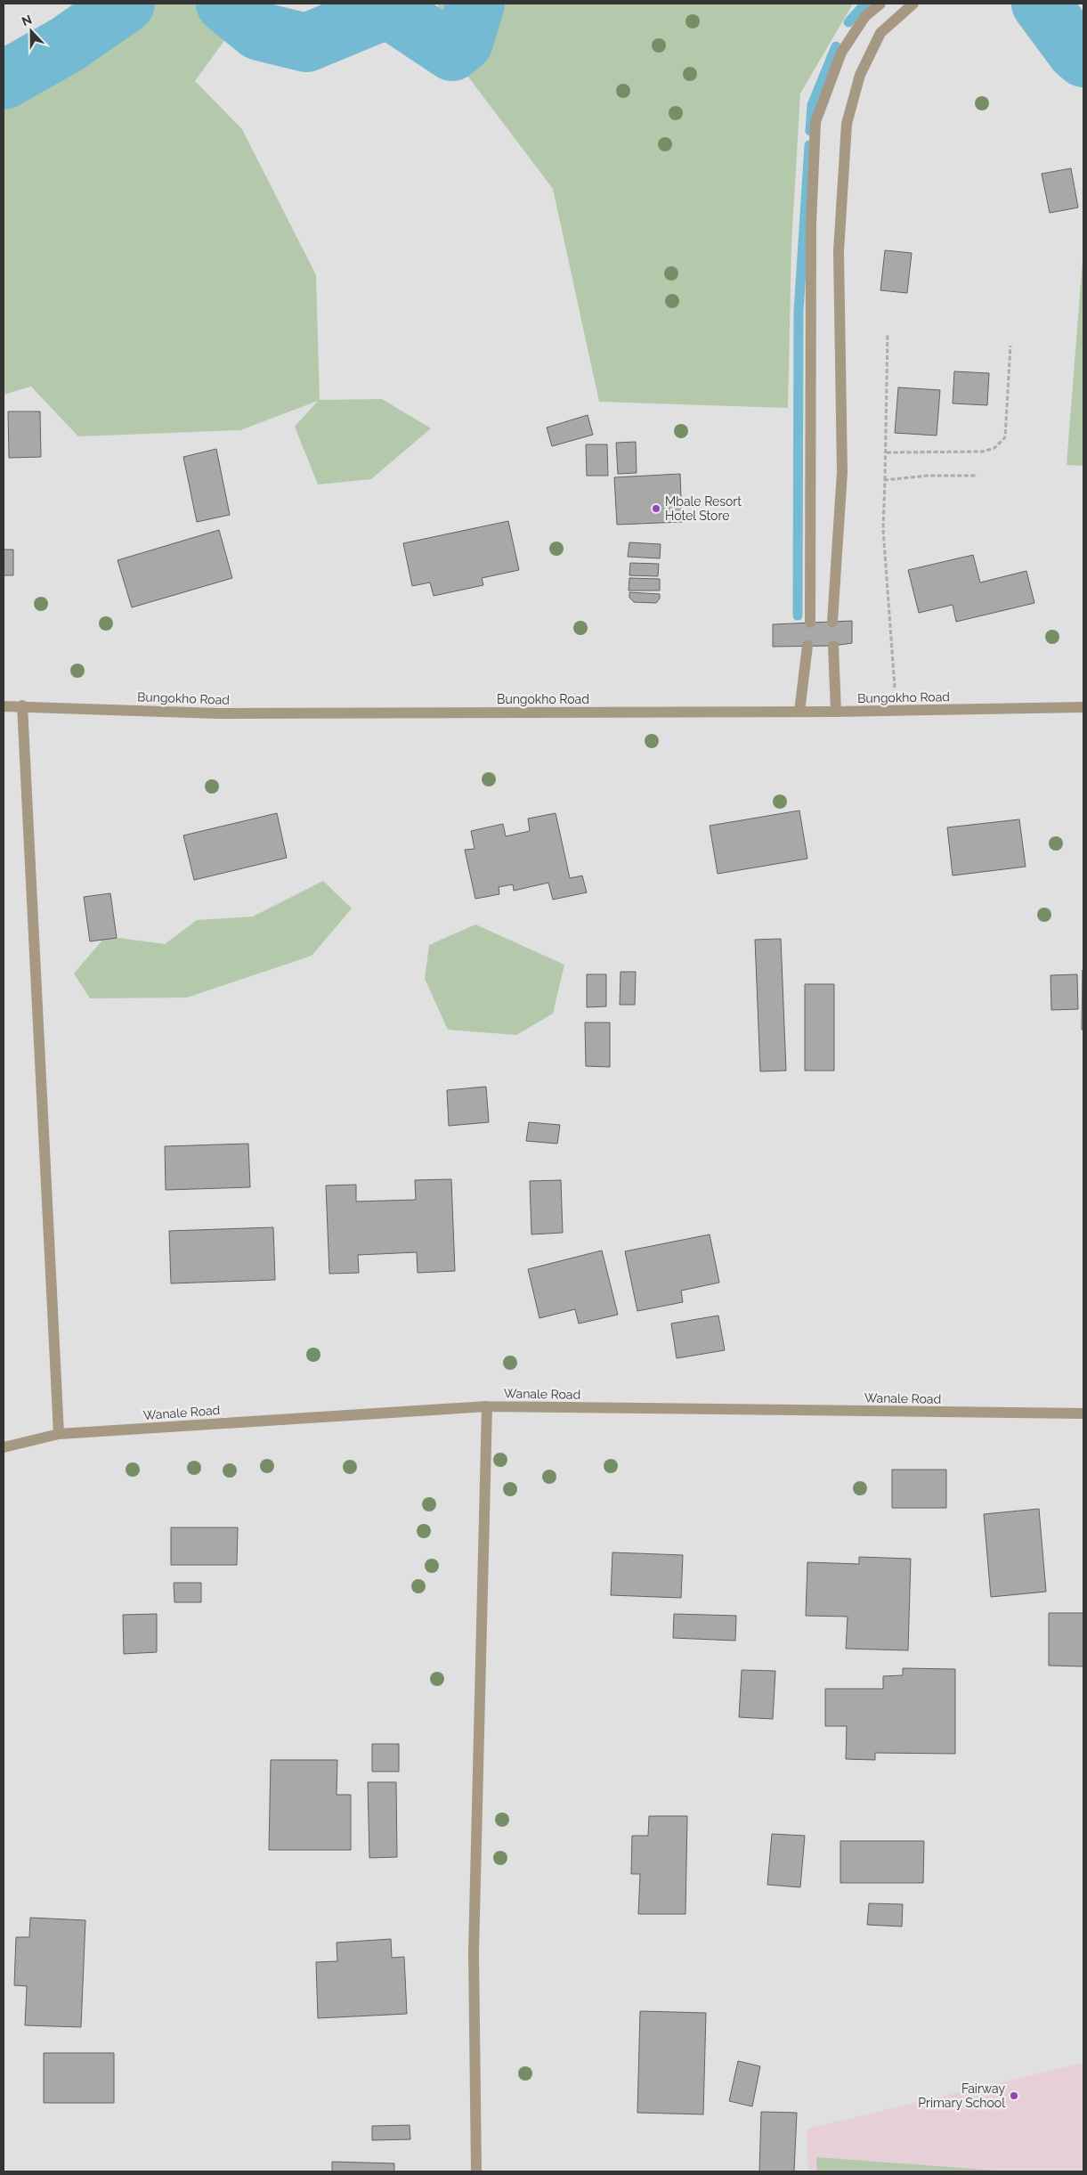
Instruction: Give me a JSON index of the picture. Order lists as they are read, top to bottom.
{
  "streets": {
    "street": ["Bungokho Road", "Wanale Road"]
  },
  "places": ["Mbale Resort Hotel Store", "Fairway Primary School"],
  "north": "top"
}
